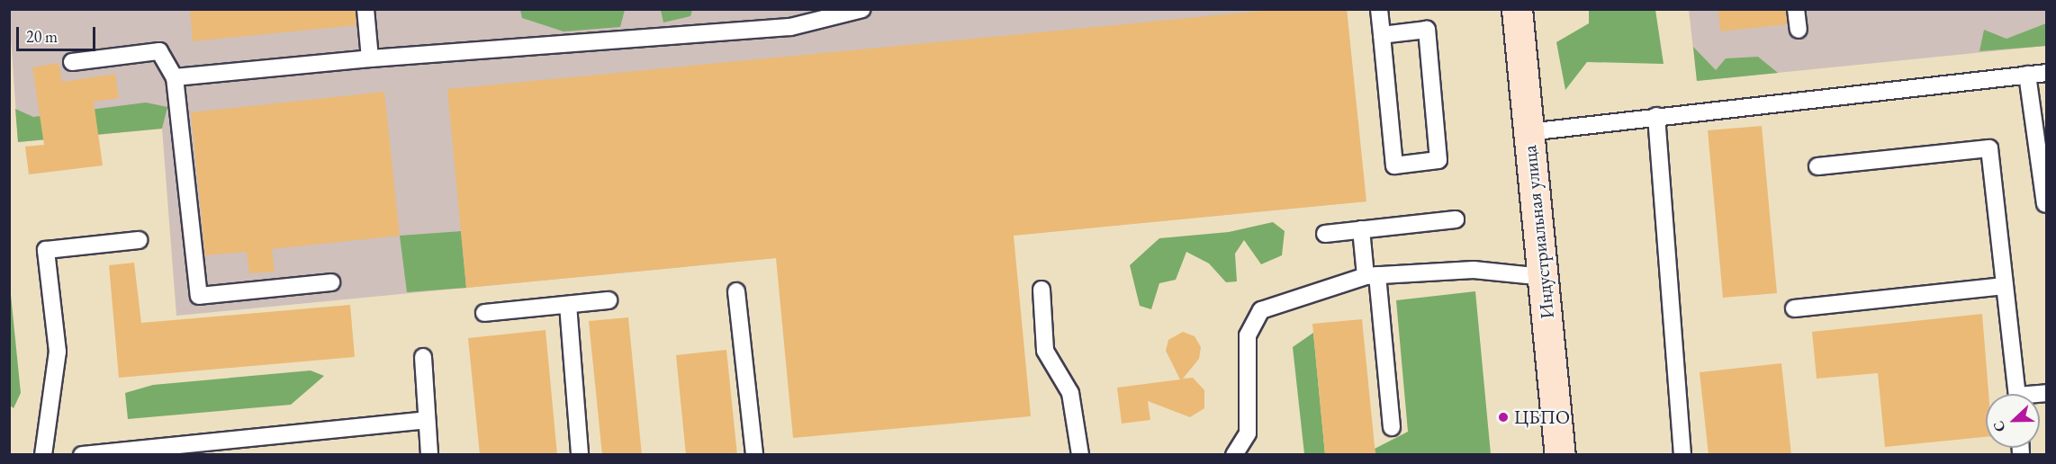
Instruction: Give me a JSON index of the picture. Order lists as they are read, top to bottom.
{
  "streets": {
    "main road": ["Индустриальная улица"]
  },
  "places": ["ЦБПО"],
  "scale_bar": "20 m",
  "north": "left"
}
